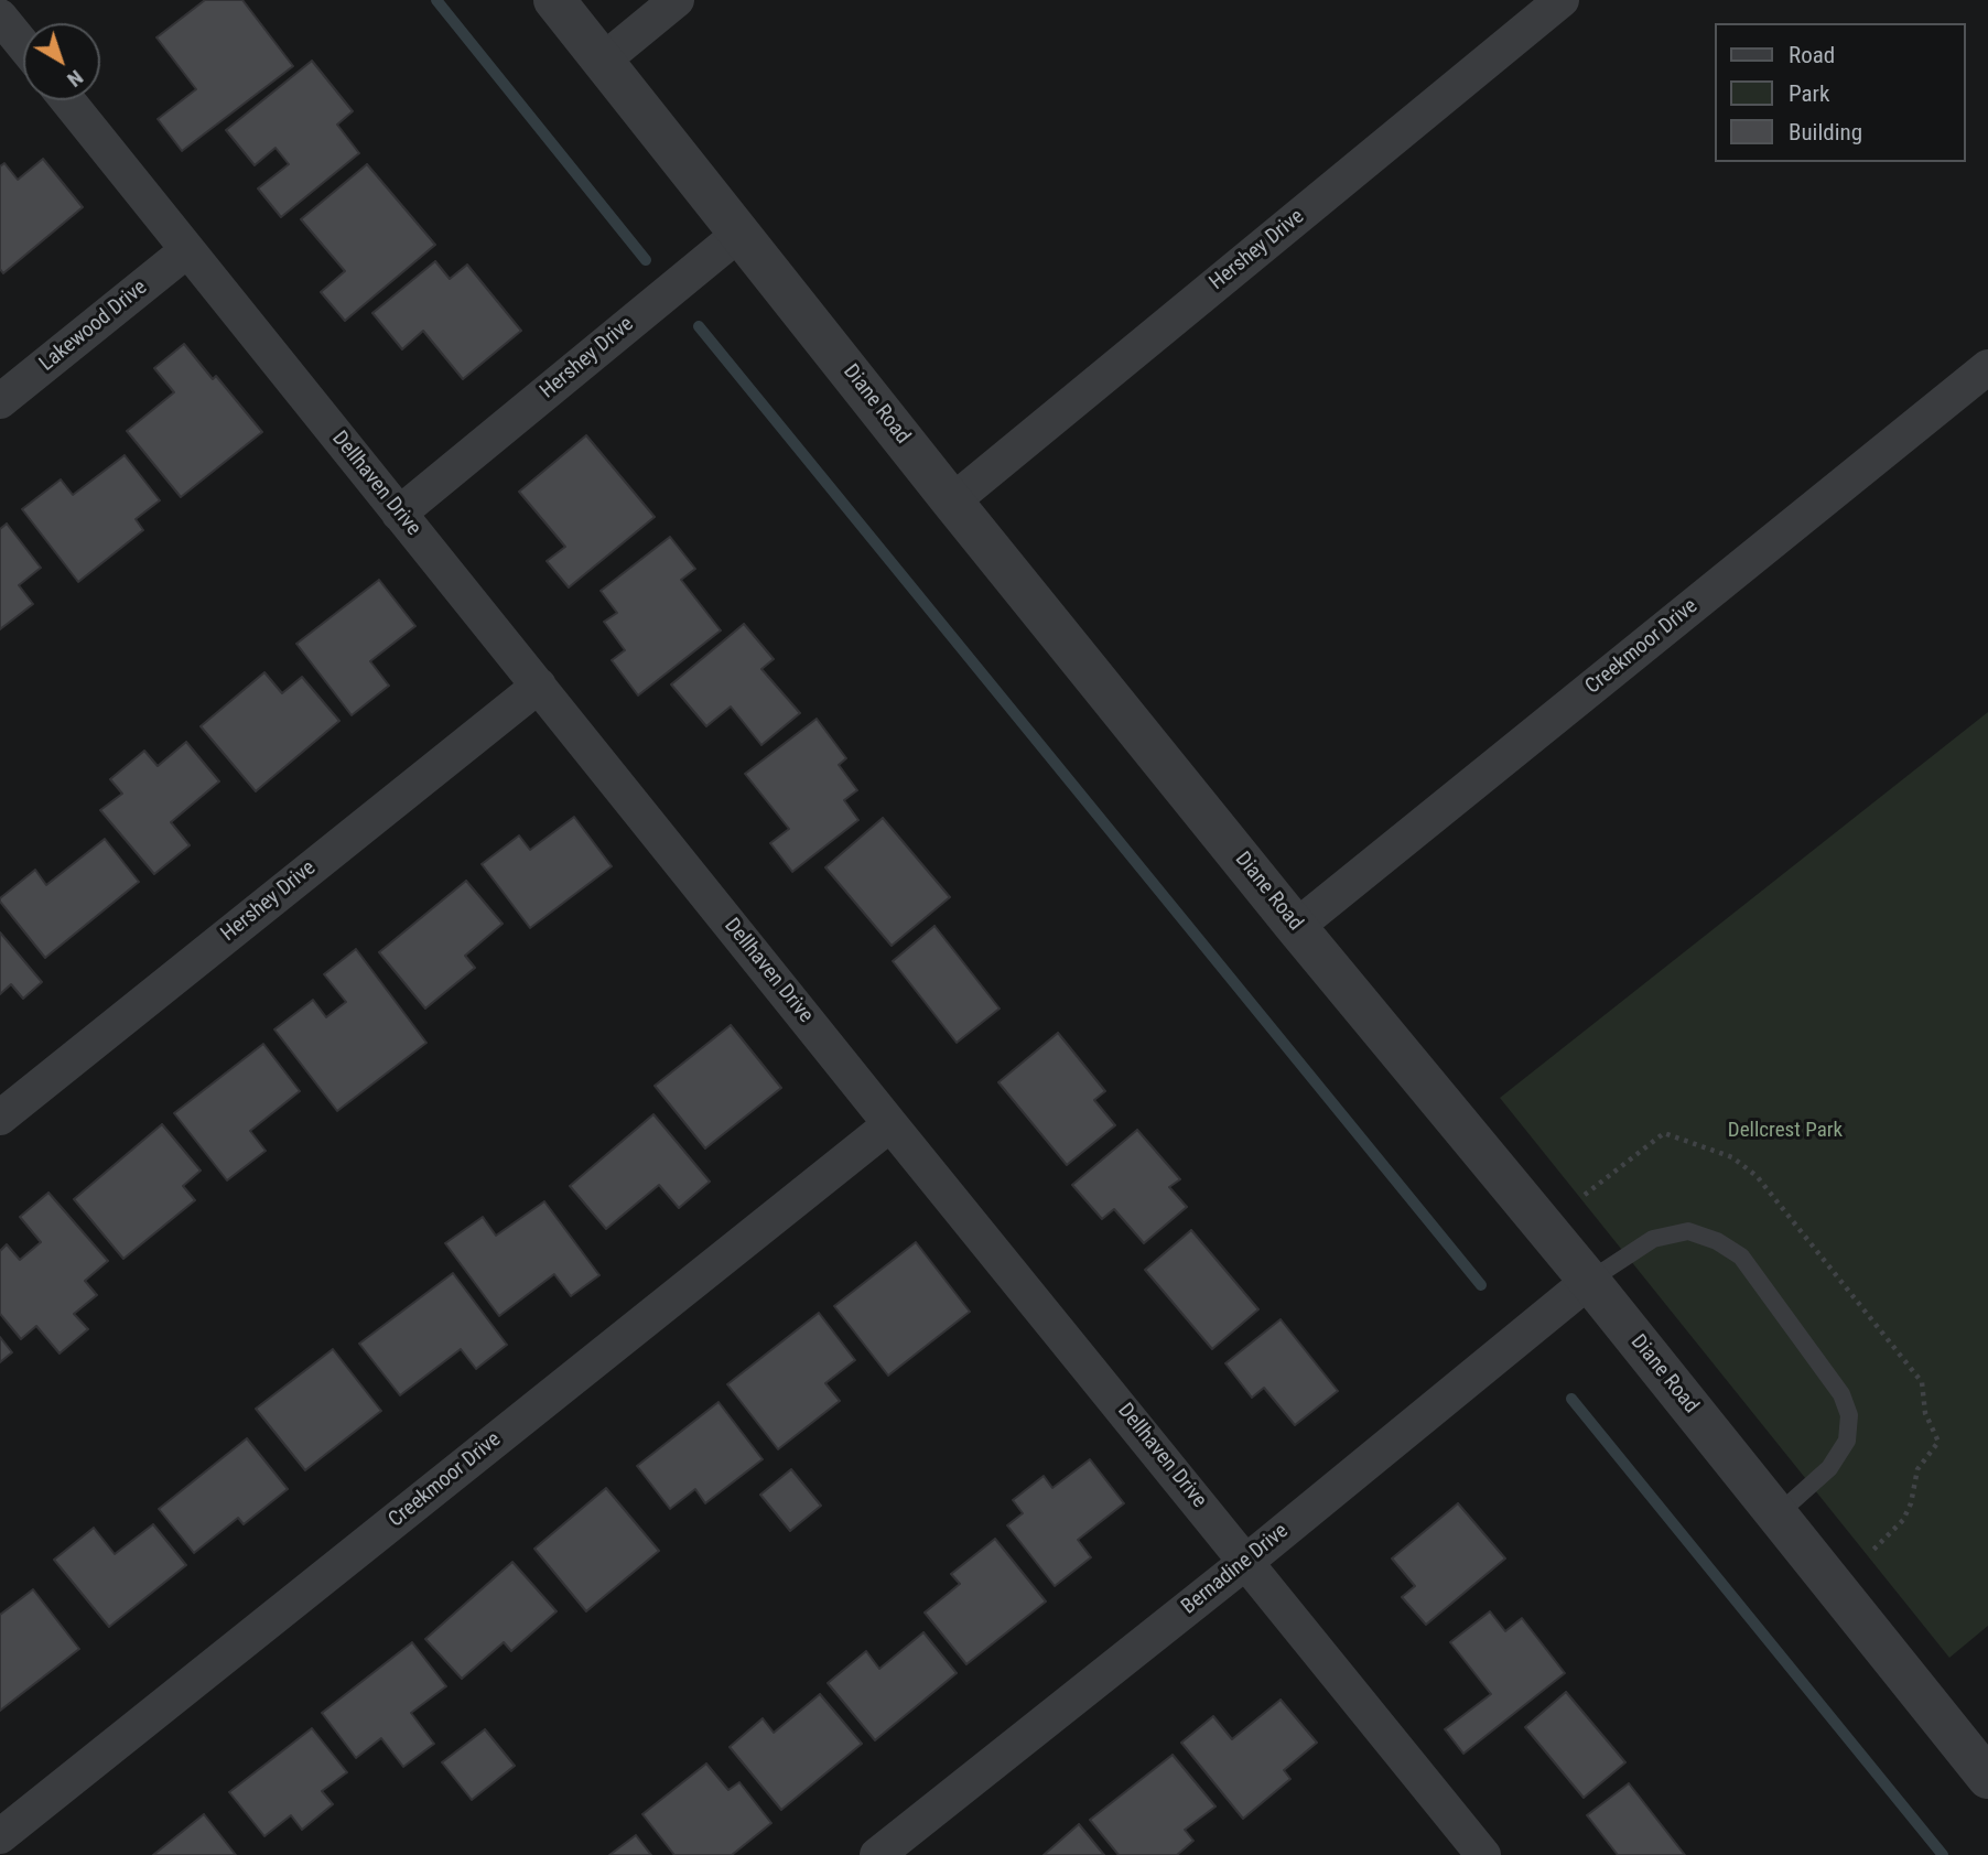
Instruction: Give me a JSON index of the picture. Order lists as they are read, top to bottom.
{
  "streets": {
    "street": [
      "Hershey Drive",
      "Lakewood Drive",
      "Diane Road",
      "Dellhaven Drive",
      "Creekmoor Drive",
      "Bernadine Drive"
    ]
  },
  "crossings": [
    ["Hershey Drive", "Diane Road"],
    ["Hershey Drive", "Dellhaven Drive"],
    ["Lakewood Drive", "Dellhaven Drive"],
    ["Diane Road", "Creekmoor Drive"],
    ["Diane Road", "Bernadine Drive"],
    ["Dellhaven Drive", "Creekmoor Drive"],
    ["Dellhaven Drive", "Bernadine Drive"]
  ],
  "parks": ["Dellcrest Park"],
  "legend": ["Road", "Park", "Building"],
  "north": "bottom right"
}
